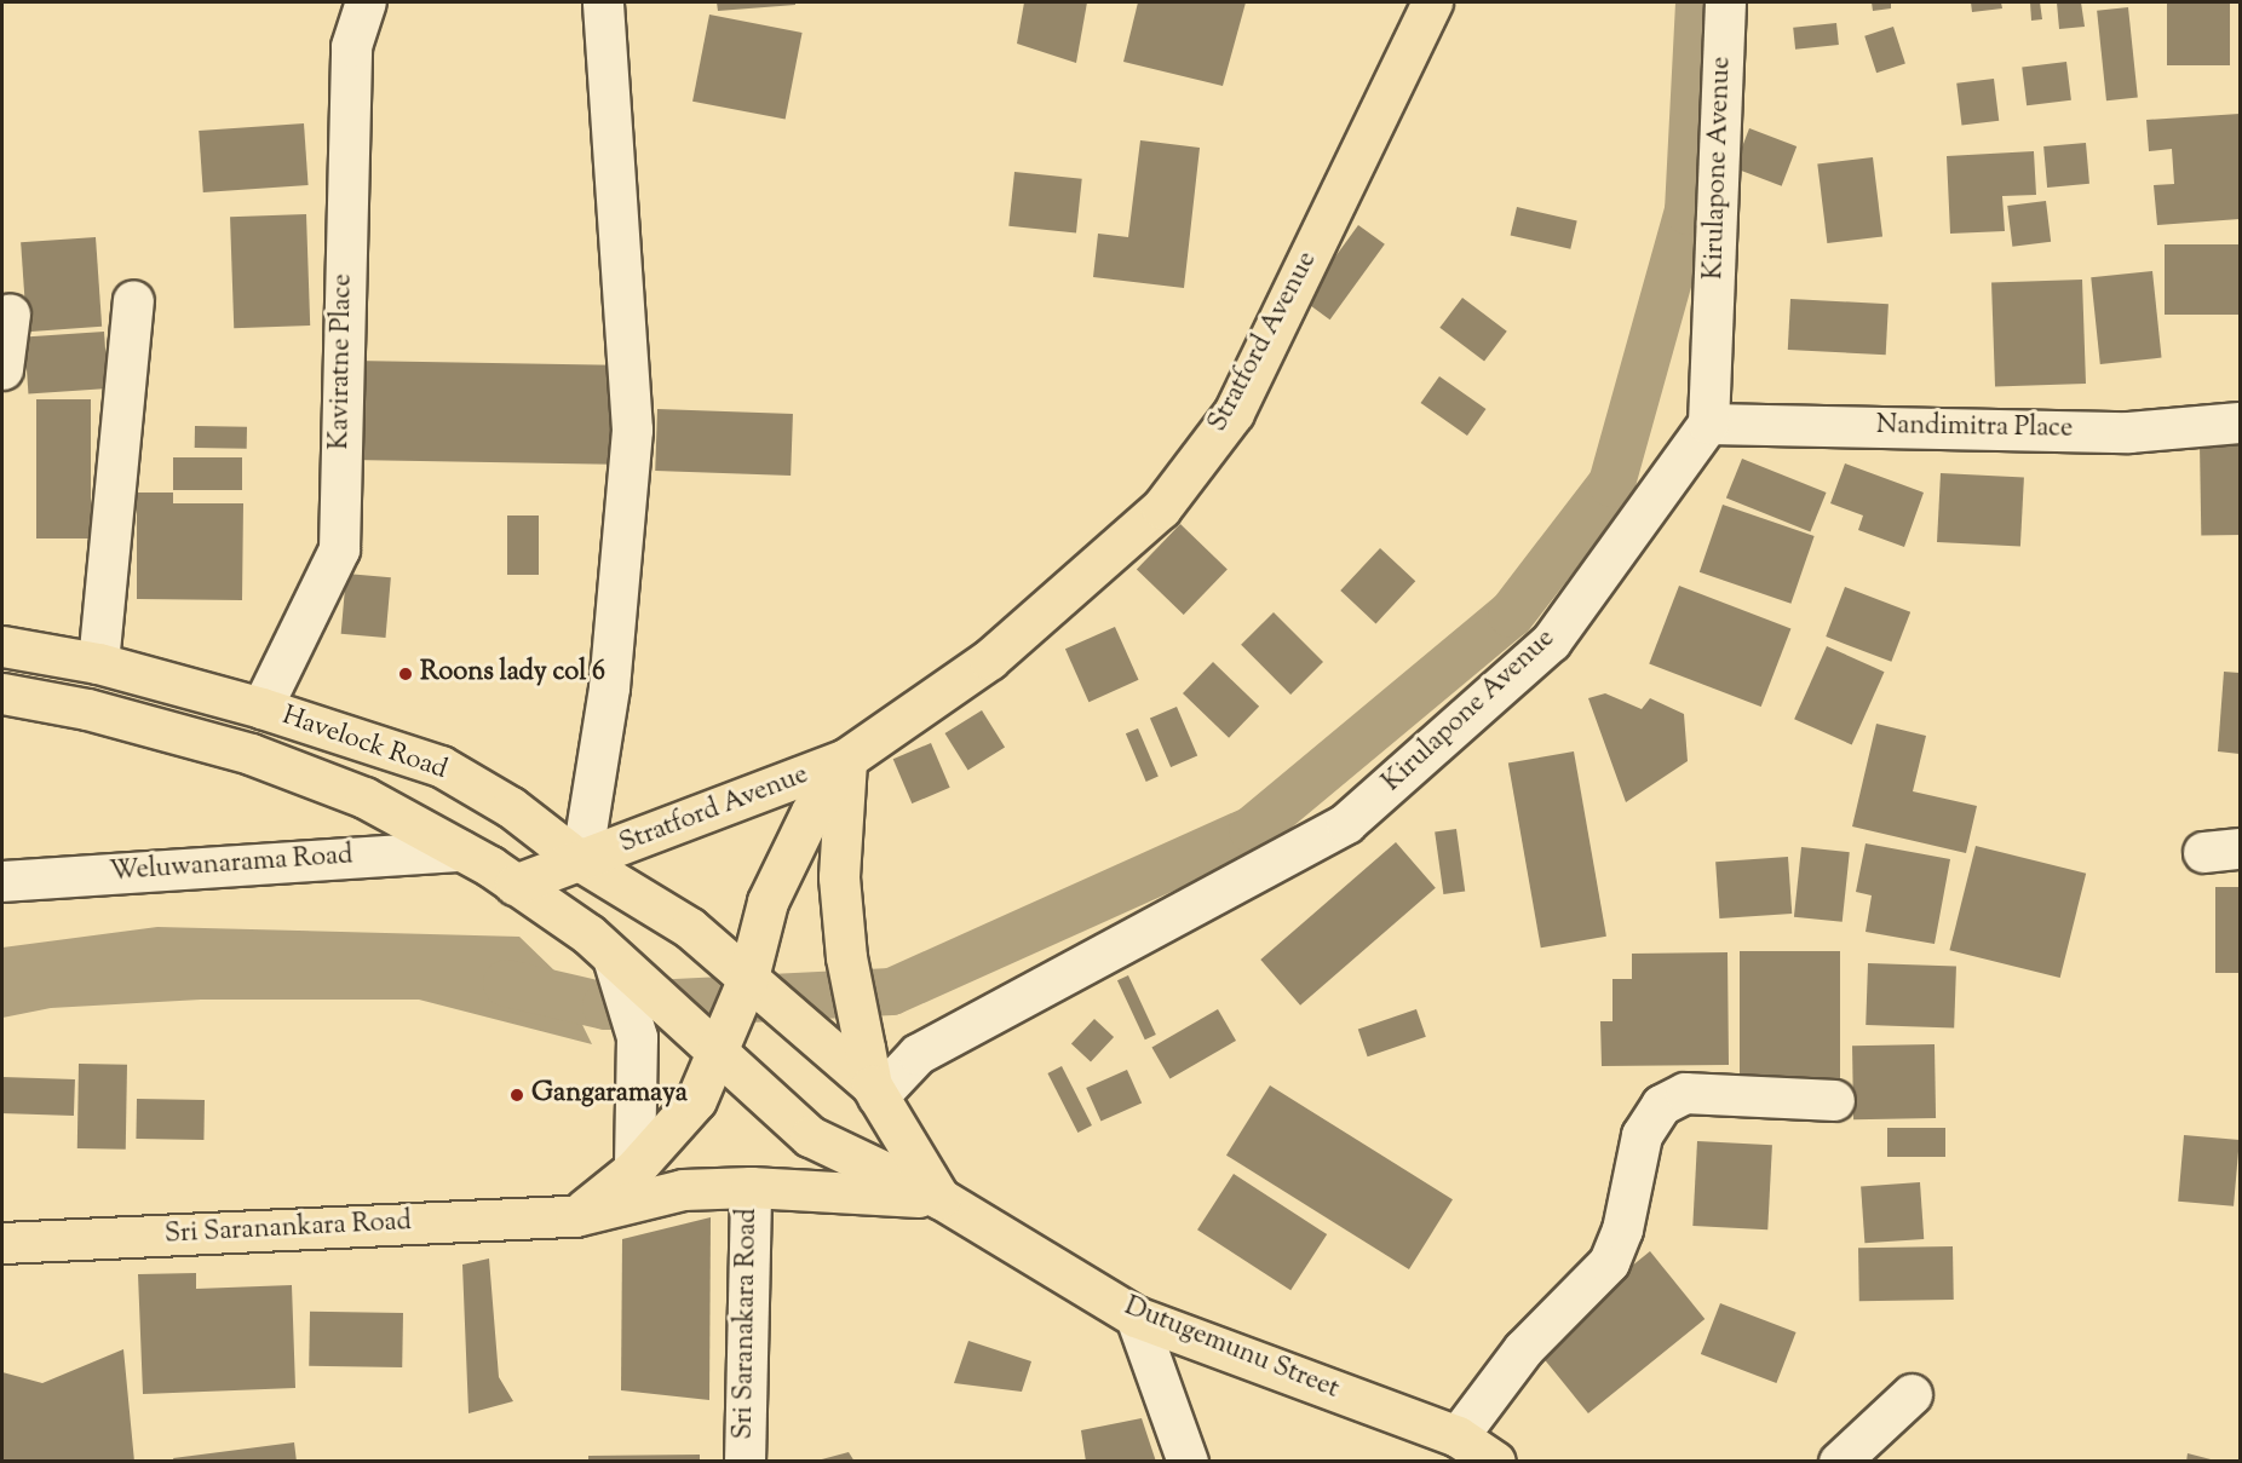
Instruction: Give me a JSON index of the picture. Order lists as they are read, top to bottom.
{
  "streets": {
    "main road": [
      "Stratford Avenue",
      "Havelock Road",
      "Sri Saranankara Road",
      "Dutugemunu Street"
    ],
    "street": [
      "Kirulapone Avenue",
      "Kaviratne Place",
      "Nandimitra Place",
      "Weluwanarama Road",
      "Sri Saranakara Road"
    ]
  },
  "crossings": [
    ["Kirulapone Avenue", "Nandimitra Place"],
    ["Kirulapone Avenue", "Havelock Road"],
    ["Stratford Avenue", "Havelock Road"],
    ["Stratford Avenue", "Dutugemunu Street"],
    ["Kaviratne Place", "Havelock Road"],
    ["Havelock Road", "Weluwanarama Road"],
    ["Havelock Road", "Dutugemunu Street"],
    ["Sri Saranankara Road", "Sri Saranakara Road"],
    ["Sri Saranankara Road", "Dutugemunu Street"]
  ],
  "places": ["Roons lady col 6", "Gangaramaya"]
}
